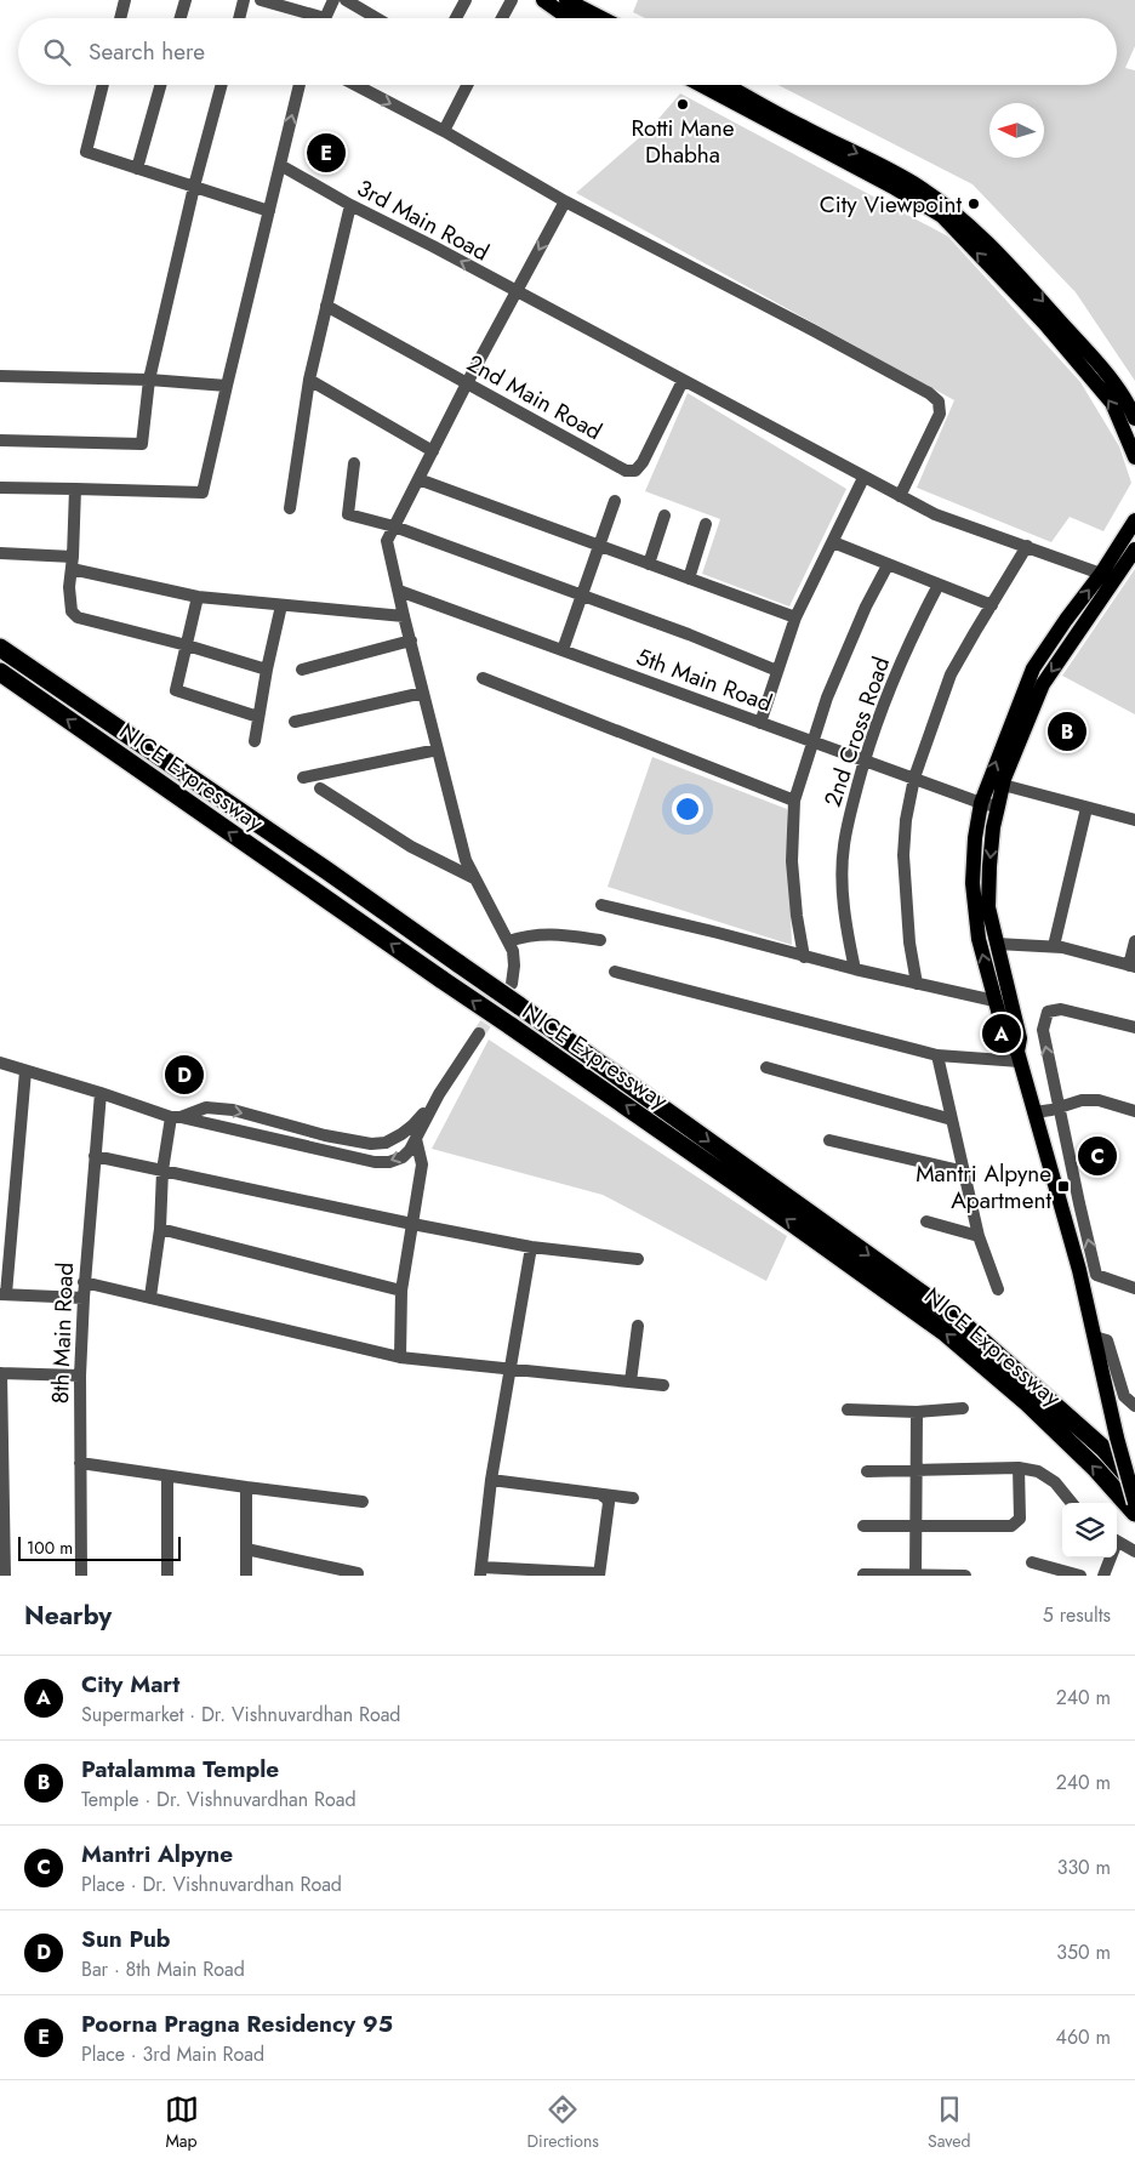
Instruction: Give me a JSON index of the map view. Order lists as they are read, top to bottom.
{
  "streets": {
    "highway": ["NICE Expressway"],
    "street": [
      "3rd Main Road",
      "2nd Main Road",
      "5th Main Road",
      "2nd Cross Road",
      "8th Main Road"
    ]
  },
  "crossings": [
    ["3rd Main Road", "2nd Main Road"],
    ["5th Main Road", "2nd Cross Road"]
  ],
  "places": {
    "other": ["Rotti Mane Dhabha", "City Viewpoint"],
    "transit": ["Mantri Alpyne Apartment"]
  },
  "scale_bar": "100 m",
  "north": "left",
  "page": {
    "search": "Search here",
    "pins": [
      "E",
      "B",
      "A",
      "D",
      "C"
    ],
    "scale": "100 m",
    "heading": ["Nearby", "5 results"],
    "list": [
      {
        "mark": "A",
        "name": "City Mart",
        "note": "Supermarket · Dr. Vishnuvardhan Road",
        "value": "240 m"
      },
      {
        "mark": "B",
        "name": "Patalamma Temple",
        "note": "Temple · Dr. Vishnuvardhan Road",
        "value": "240 m"
      },
      {
        "mark": "C",
        "name": "Mantri Alpyne",
        "note": "Place · Dr. Vishnuvardhan Road",
        "value": "330 m"
      },
      {
        "mark": "D",
        "name": "Sun Pub",
        "note": "Bar · 8th Main Road",
        "value": "350 m"
      },
      {
        "mark": "E",
        "name": "Poorna Pragna Residency 95",
        "note": "Place · 3rd Main Road",
        "value": "460 m"
      }
    ],
    "nav": ["Map", "Directions", "Saved"]
  }
}
